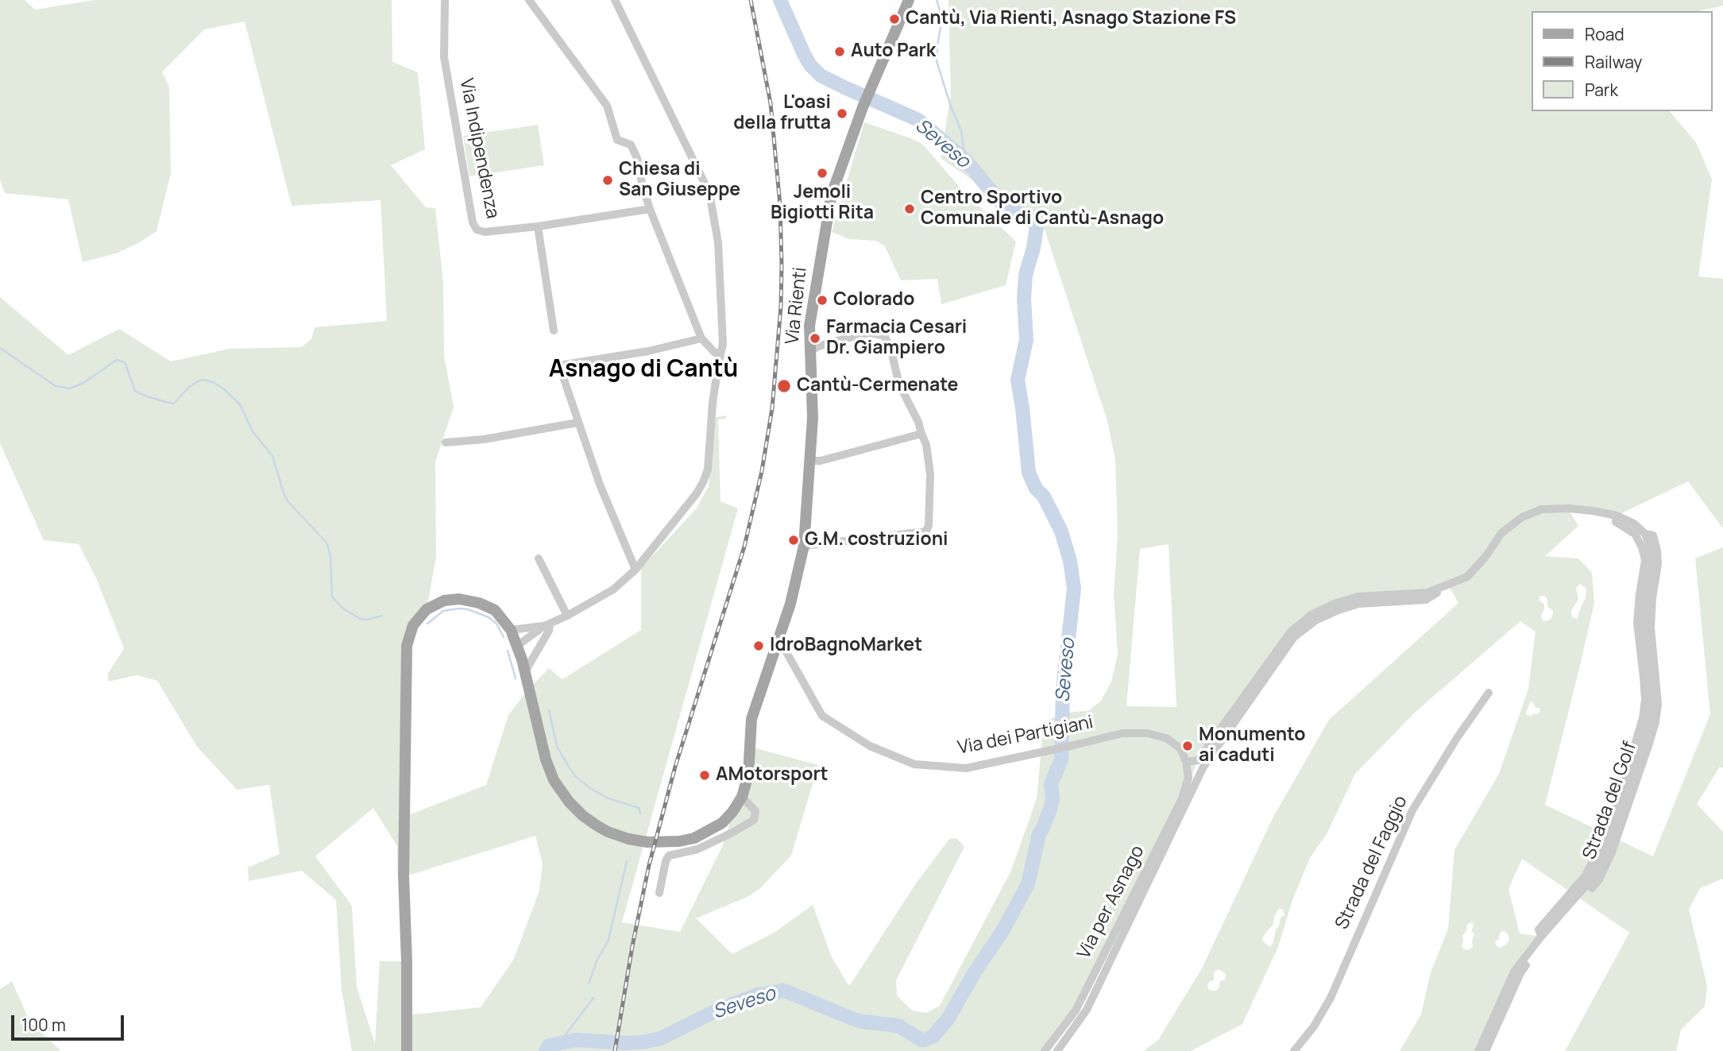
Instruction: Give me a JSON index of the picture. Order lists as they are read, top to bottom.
{
  "streets": {
    "main road": ["Via Rienti"],
    "street": [
      "Via Indipendenza",
      "Via dei Partigiani",
      "Strada del Golf",
      "Strada del Faggio",
      "Via per Asnago"
    ]
  },
  "crossings": [
    ["Via Rienti", "Via dei Partigiani"],
    ["Via dei Partigiani", "Strada del Golf"],
    ["Via dei Partigiani", "Via per Asnago"],
    ["Strada del Golf", "Via per Asnago"]
  ],
  "districts": ["Asnago di Cantù"],
  "water": ["Seveso"],
  "places": [
    "Cantù, Via Rienti, Asnago Stazione FS",
    "Auto Park",
    "L'oasi della frutta",
    "Jemoli Bigiotti Rita",
    "Chiesa di San Giuseppe",
    "Centro Sportivo Comunale di Cantù-Asnago",
    "Colorado",
    "Farmacia Cesari Dr. Giampiero",
    "Cantù-Cermenate",
    "G.M. costruzioni",
    "IdroBagnoMarket",
    "Monumento ai caduti",
    "AMotorsport"
  ],
  "legend": ["Road", "Railway", "Park"],
  "scale_bar": "100 m"
}
